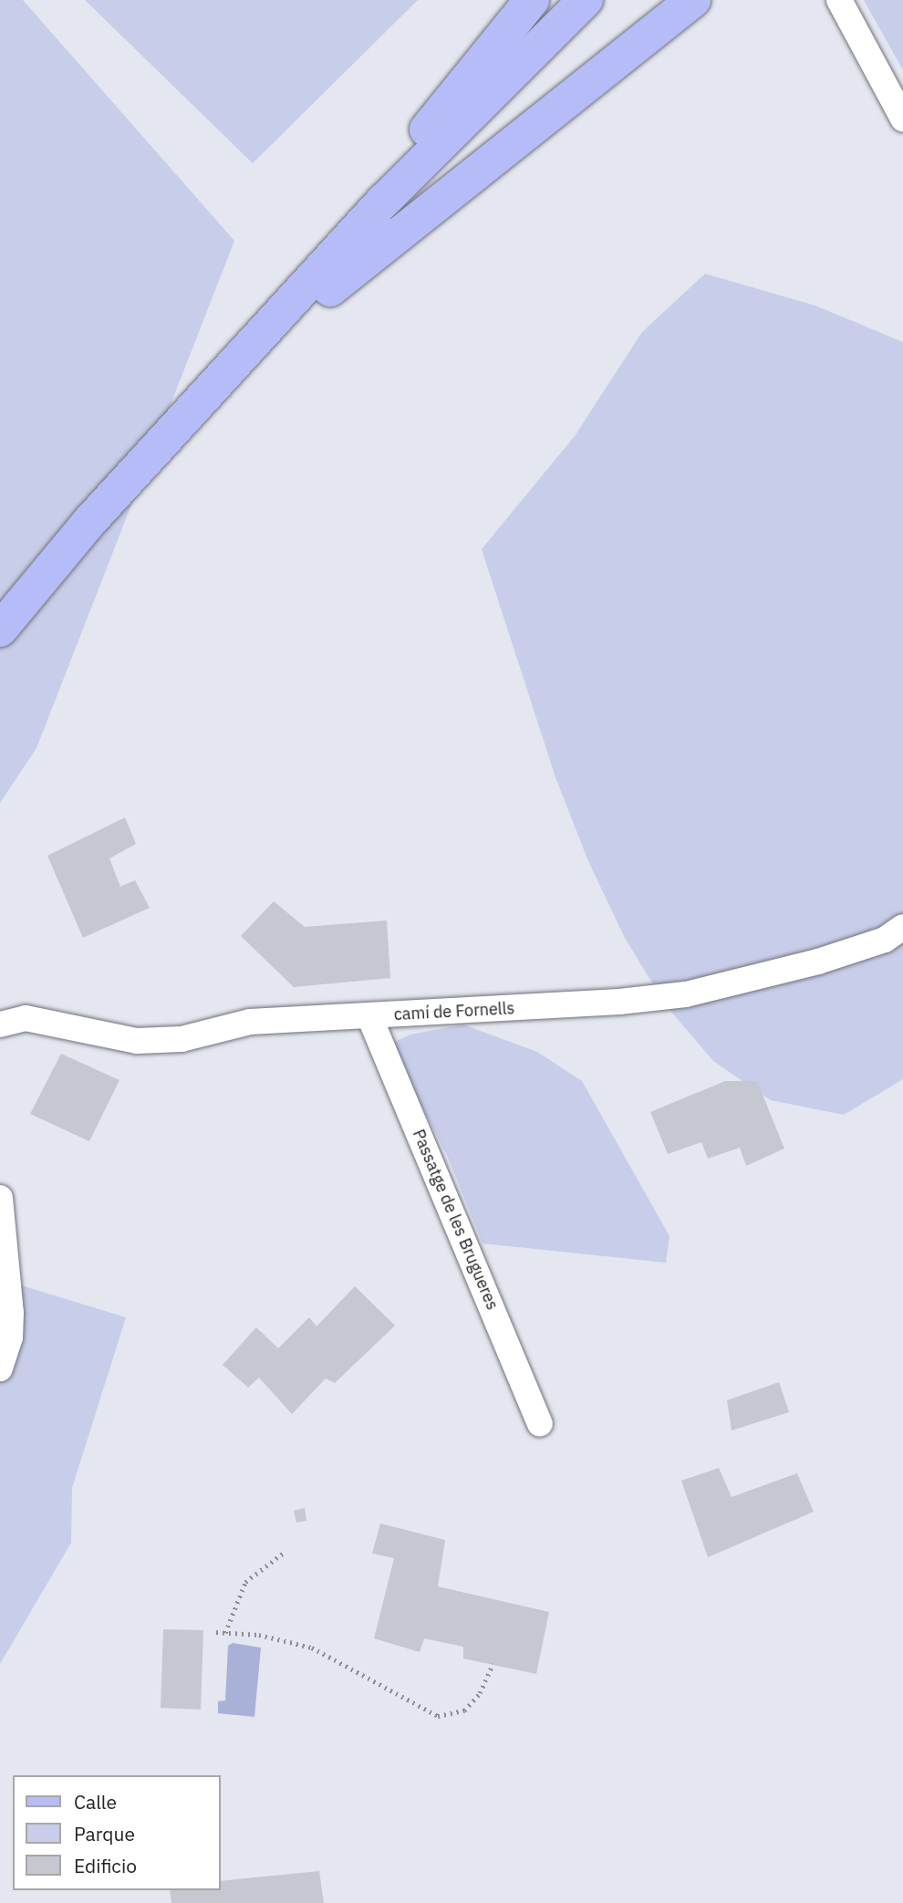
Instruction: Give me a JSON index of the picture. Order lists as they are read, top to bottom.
{
  "streets": {
    "street": ["camí de Fornells", "Passatge de les Brugueres"]
  },
  "crossings": [
    ["camí de Fornells", "Passatge de les Brugueres"]
  ],
  "legend": ["Calle", "Parque", "Edificio"]
}
